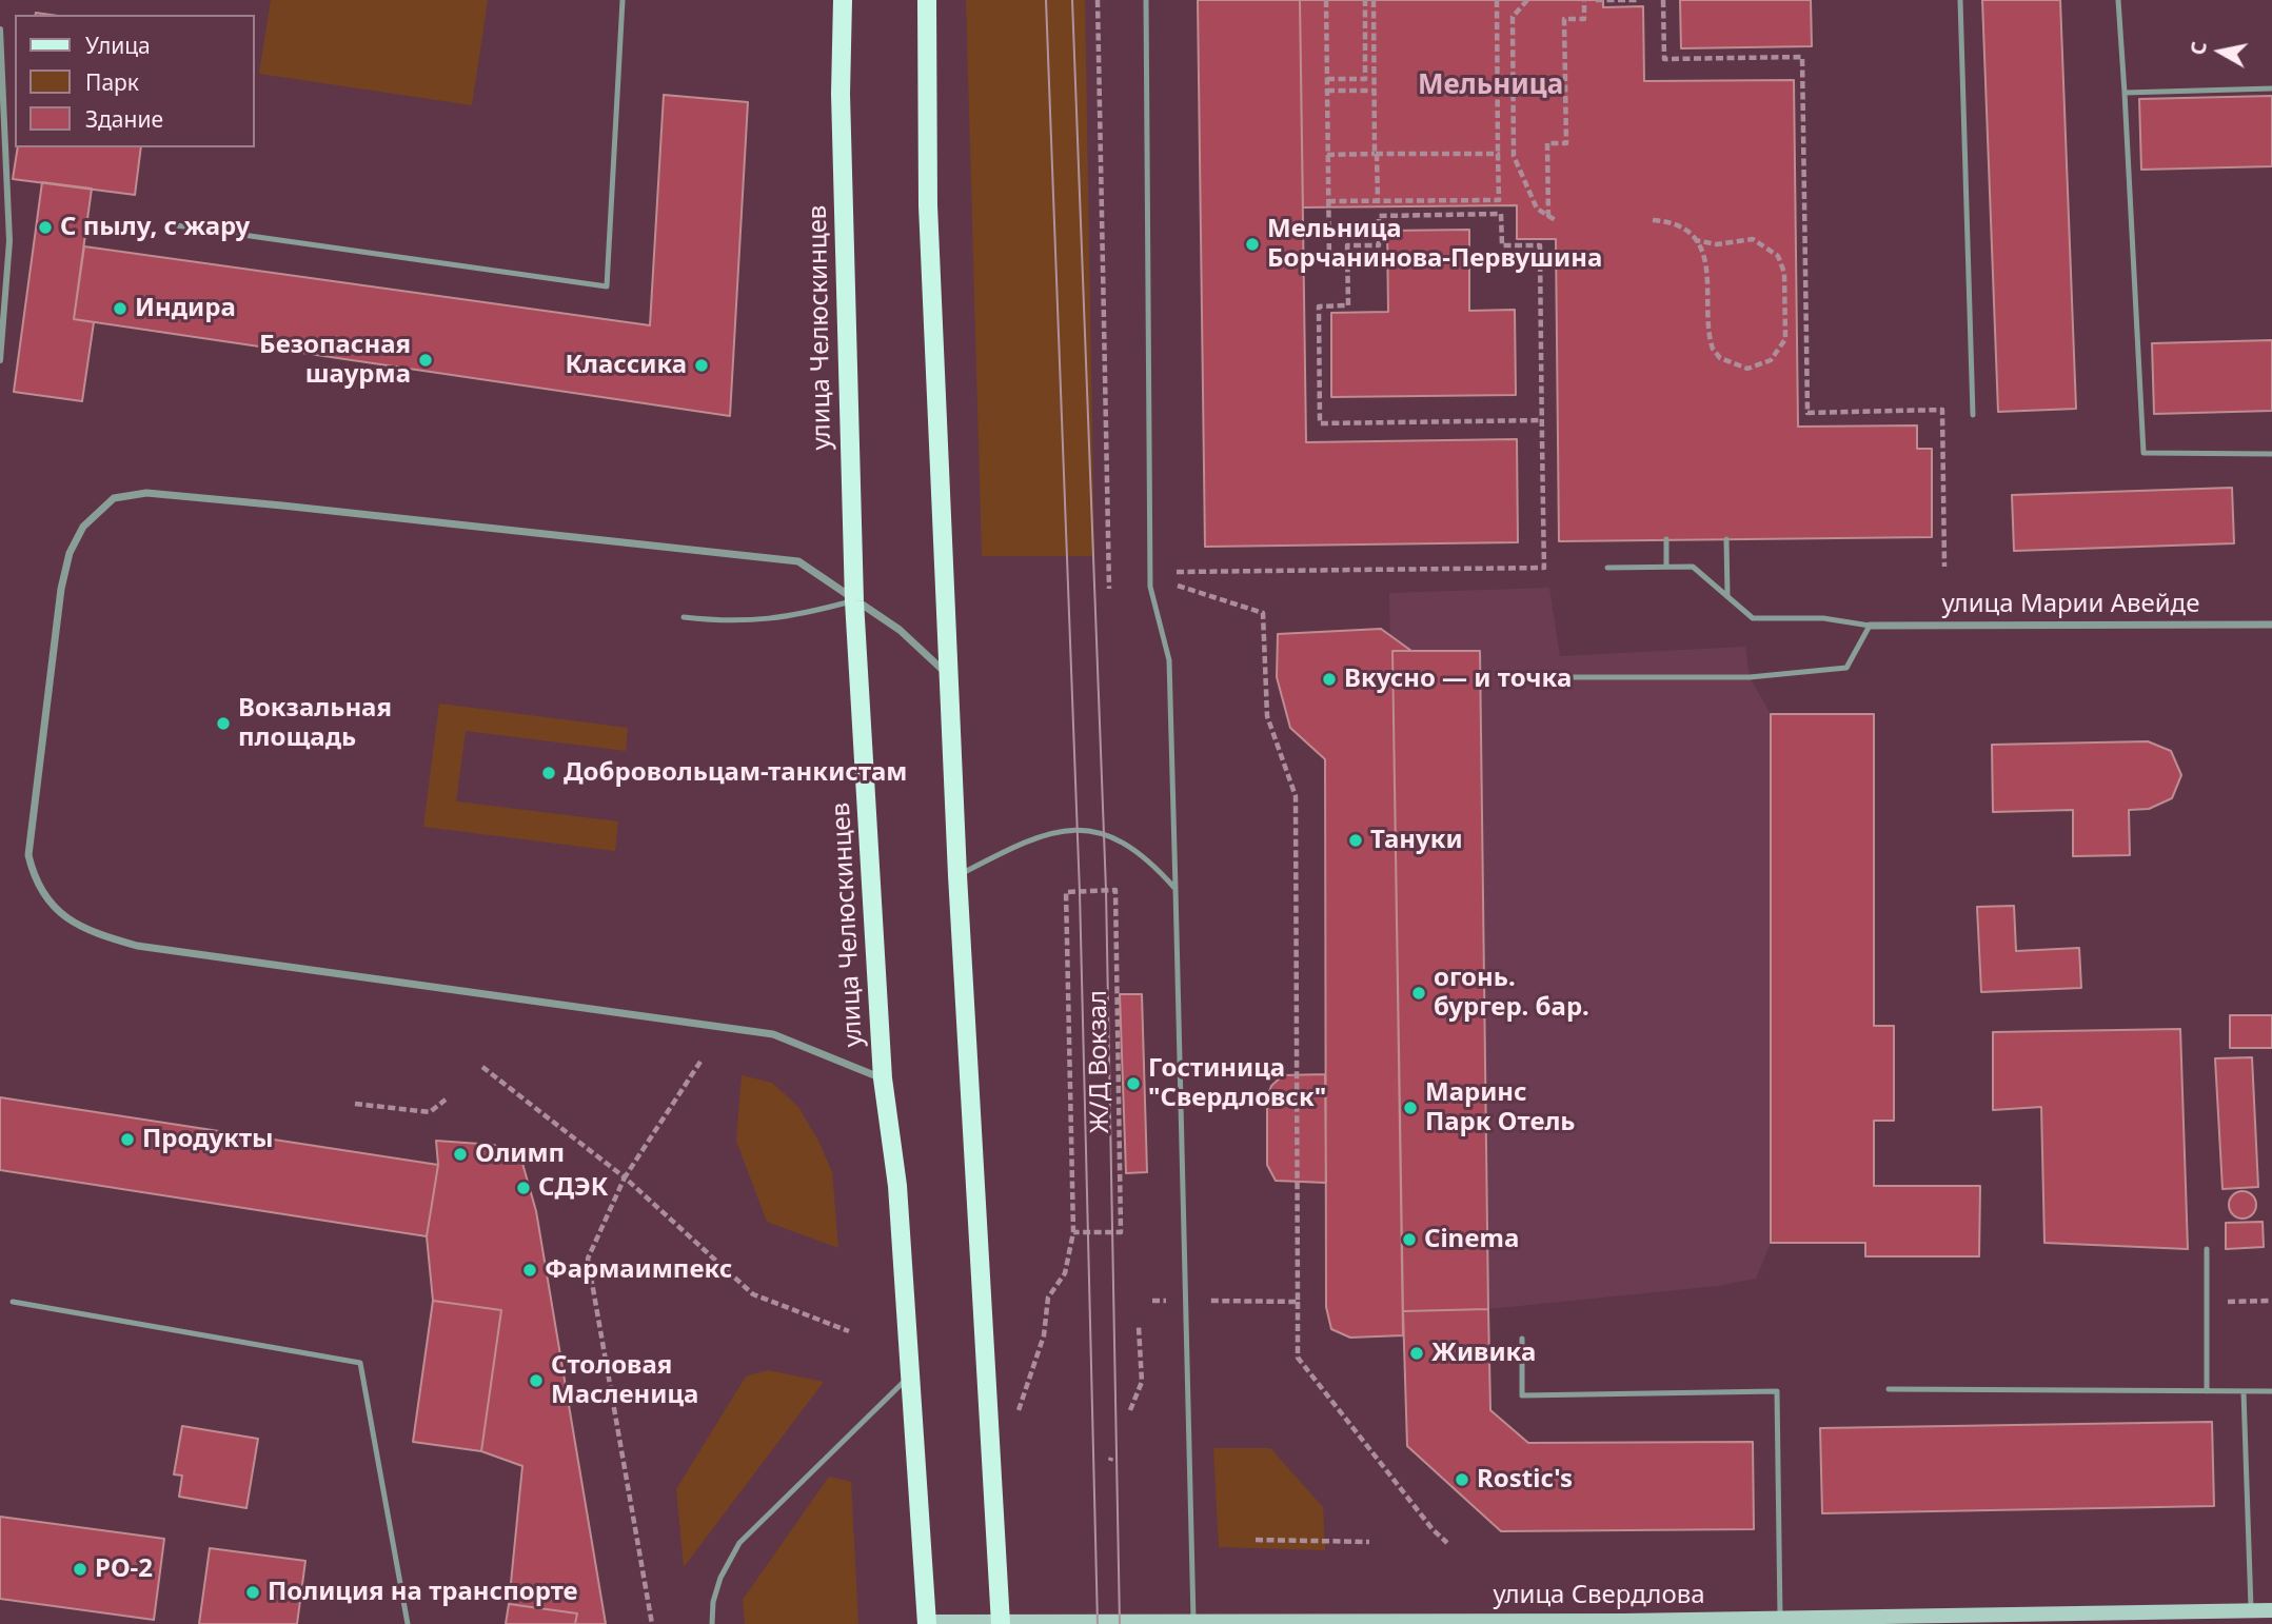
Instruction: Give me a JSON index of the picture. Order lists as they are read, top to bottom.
{
  "streets": {
    "main road": ["улица Челюскинцев", "улица Свердлова"],
    "street": ["улица Марии Авейде"],
    "path": ["Ж/Д Вокзал"]
  },
  "crossings": [
    ["улица Челюскинцев", "улица Свердлова"]
  ],
  "districts": ["Мельница"],
  "places": [
    "С пылу, с жару",
    "Мельница Борчанинова-Первушина",
    "Индира",
    "Безопасная шаурма",
    "Классика",
    "Вкусно — и точка",
    "Вокзальная площадь",
    "Добровольцам-танкистам",
    "Тануки",
    "огонь. бургер. бар.",
    "Гостиница \"Свердловск\"",
    "Маринс Парк Отель",
    "Продукты",
    "Олимп",
    "СДЭК",
    "Cinema",
    "Фармаимпекс",
    "Живика",
    "Столовая Масленица",
    "Rostic's",
    "РО-2",
    "Полиция на транспорте"
  ],
  "legend": ["Улица", "Парк", "Здание"],
  "north": "left"
}
